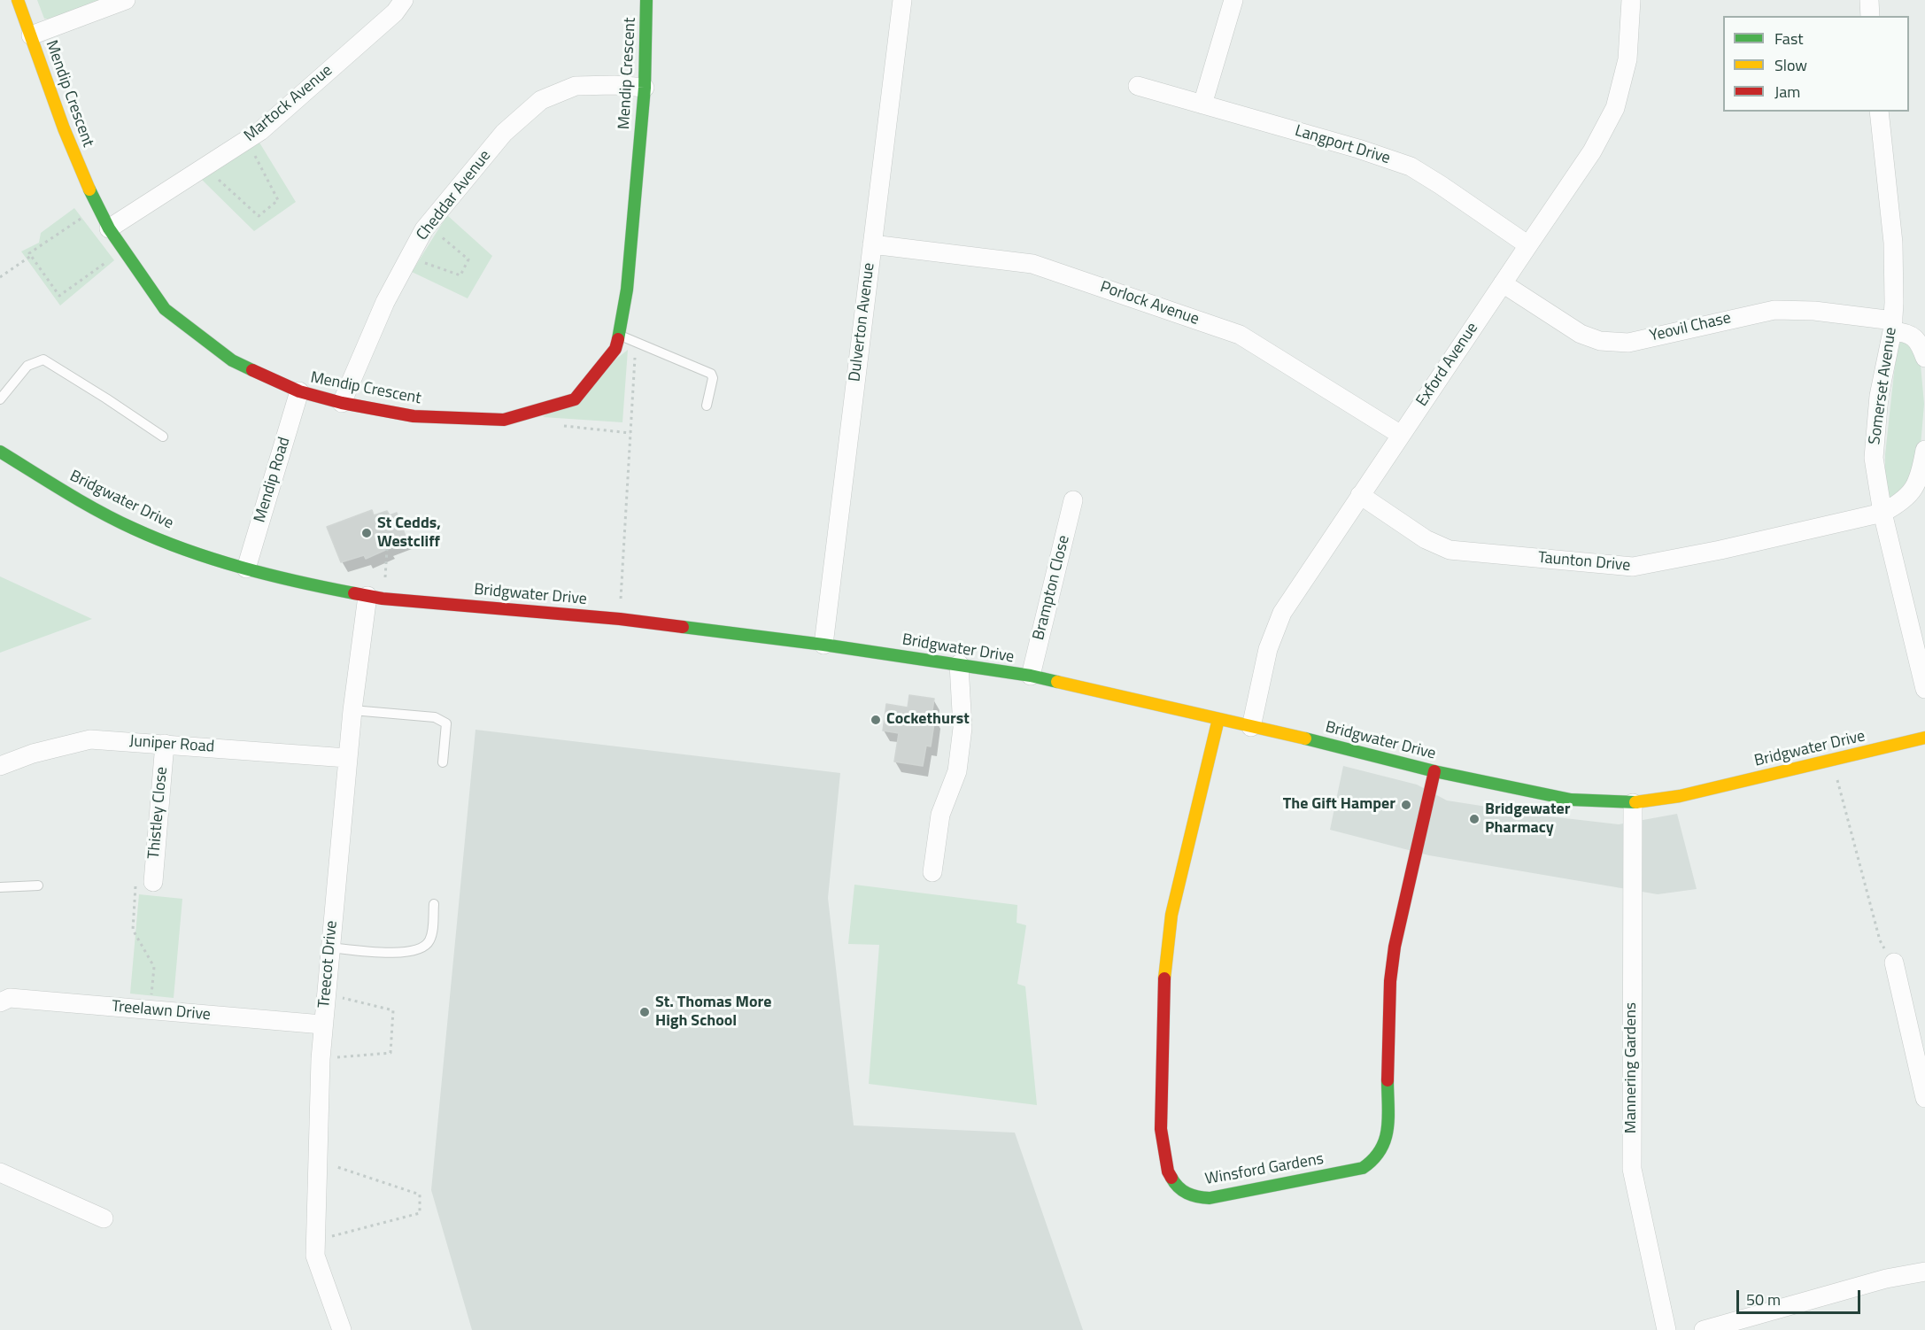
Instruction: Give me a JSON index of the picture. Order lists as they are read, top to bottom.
{
  "streets": {
    "street": [
      "Mendip Crescent",
      "Martock Avenue",
      "Langport Drive",
      "Cheddar Avenue",
      "Porlock Avenue",
      "Dulverton Avenue",
      "Yeovil Chase",
      "Exford Avenue",
      "Somerset Avenue",
      "Mendip Road",
      "Bridgwater Drive",
      "Taunton Drive",
      "Brampton Close",
      "Juniper Road",
      "Thistley Close",
      "Treecot Drive",
      "Treelawn Drive",
      "Mannering Gardens",
      "Winsford Gardens"
    ]
  },
  "crossings": [
    ["Mendip Crescent", "Martock Avenue"],
    ["Mendip Crescent", "Cheddar Avenue"],
    ["Mendip Crescent", "Mendip Road"],
    ["Langport Drive", "Exford Avenue"],
    ["Porlock Avenue", "Dulverton Avenue"],
    ["Porlock Avenue", "Exford Avenue"],
    ["Dulverton Avenue", "Bridgwater Drive"],
    ["Yeovil Chase", "Exford Avenue"],
    ["Yeovil Chase", "Somerset Avenue"],
    ["Exford Avenue", "Bridgwater Drive"],
    ["Exford Avenue", "Taunton Drive"],
    ["Somerset Avenue", "Taunton Drive"],
    ["Mendip Road", "Bridgwater Drive"],
    ["Bridgwater Drive", "Brampton Close"],
    ["Bridgwater Drive", "Treecot Drive"],
    ["Bridgwater Drive", "Mannering Gardens"],
    ["Bridgwater Drive", "Winsford Gardens"],
    ["Juniper Road", "Thistley Close"],
    ["Juniper Road", "Treecot Drive"],
    ["Treecot Drive", "Treelawn Drive"]
  ],
  "places": [
    "St Cedds, Westcliff",
    "Cockethurst",
    "The Gift Hamper",
    "Bridgewater Pharmacy",
    "St. Thomas More High School"
  ],
  "legend": ["Fast", "Slow", "Jam"],
  "scale_bar": "50 m"
}
